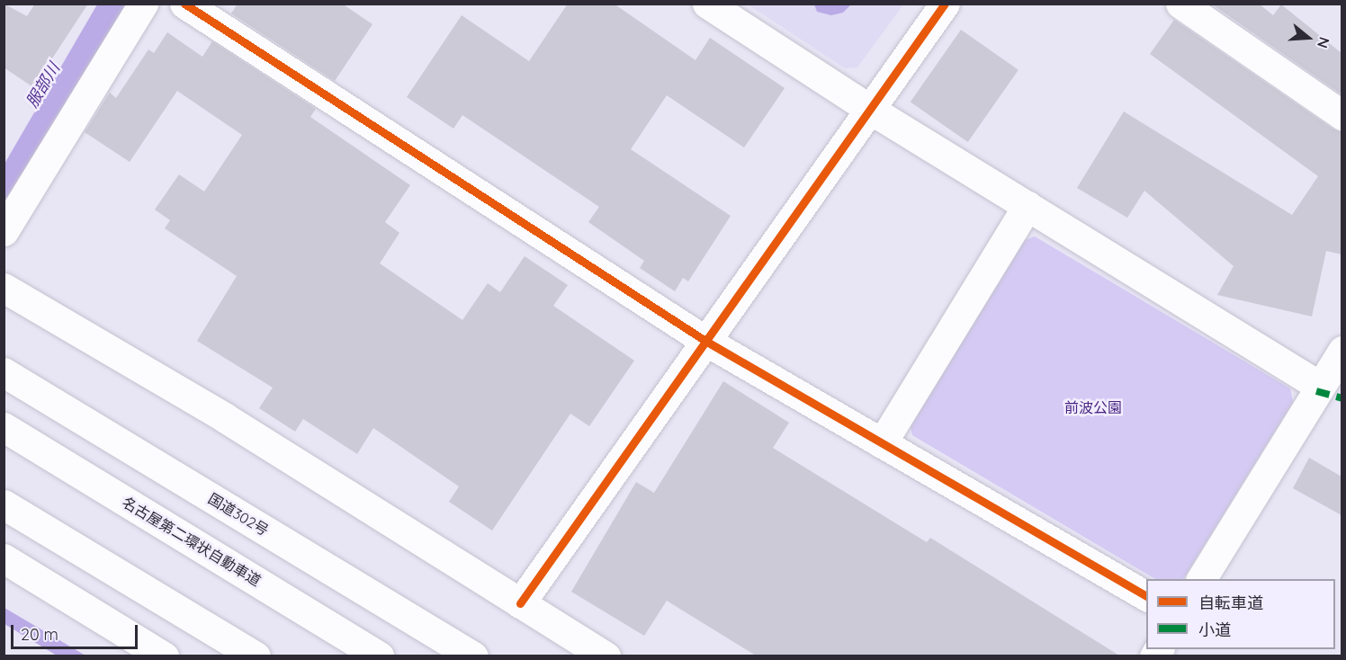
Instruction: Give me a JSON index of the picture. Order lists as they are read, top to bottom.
{
  "streets": {
    "main road": ["国道302号", "名古屋第二環状自動車道"]
  },
  "water": ["服部川"],
  "parks": ["前波公園"],
  "legend": ["自転車道", "小道"],
  "scale_bar": "20 m",
  "north": "right"
}
